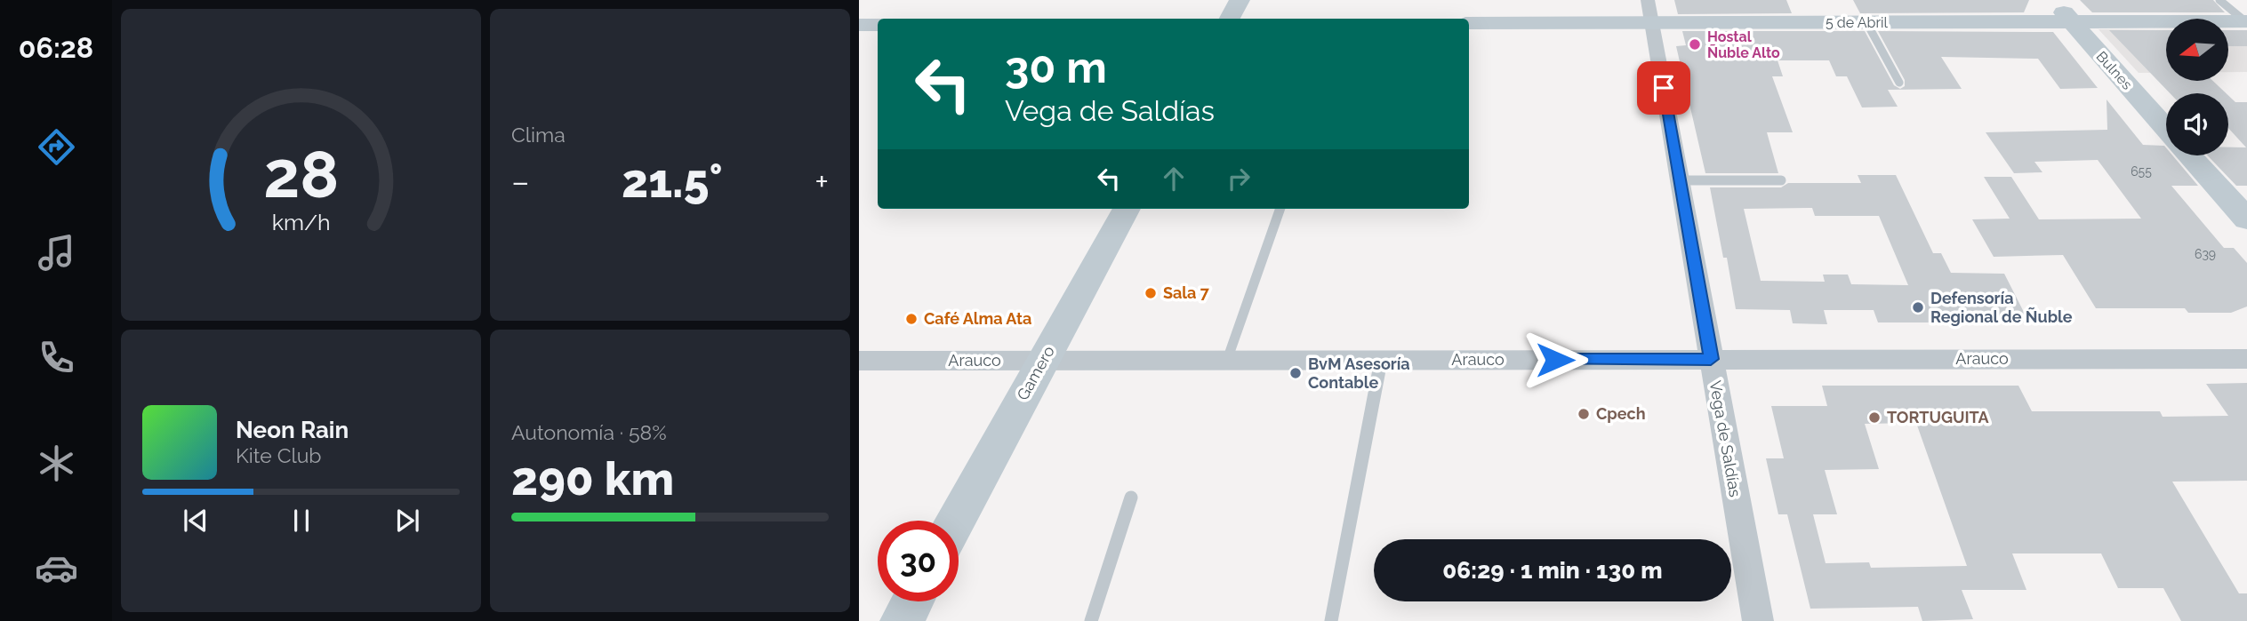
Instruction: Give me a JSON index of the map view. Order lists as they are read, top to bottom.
{
  "streets": {
    "street": [
      "5 de Abril",
      "Bulnes",
      "Arauco",
      "Gamero",
      "Vega de Saldías"
    ]
  },
  "crossings": [
    ["5 de Abril", "Bulnes"],
    ["5 de Abril", "Vega de Saldías"],
    ["Arauco", "Gamero"],
    ["Arauco", "Vega de Saldías"]
  ],
  "places": [
    "Hostal Ñuble Alto",
    "Sala 7",
    "Defensoría Regional de Ñuble",
    "Café Alma Ata",
    "BvM Asesoría Contable",
    "Cpech",
    "TORTUGUITA"
  ],
  "house_numbers": ["655", "639"],
  "north": "left",
  "page": {
    "tabs": "06:28",
    "tile": [
      "Clima",
      ["Autonomía · 58%", "290 km"]
    ],
    "turn": ["30 m", "Vega de Saldías"],
    "heat": ["−", "21.5°", "+"],
    "song": ["Neon Rain", "Kite Club"],
    "limit": "30",
    "trip": "06:29 · 1 min · 130 m",
    "gauge": ["28", "km/h"]
  }
}
